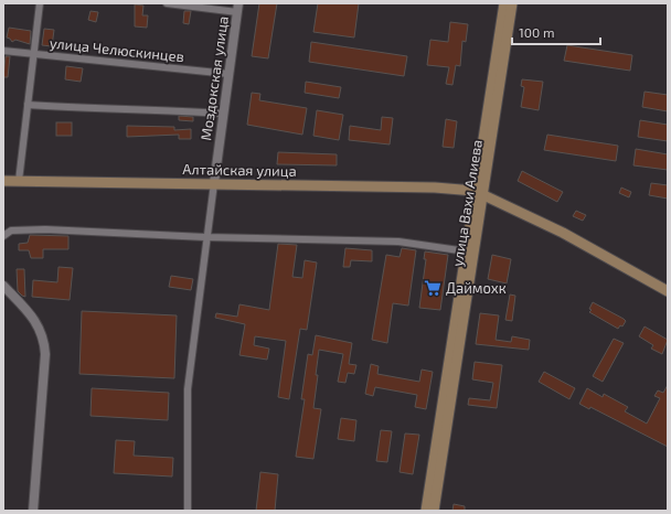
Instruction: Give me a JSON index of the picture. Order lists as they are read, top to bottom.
{
  "streets": {
    "main road": ["Алтайская улица", "улица Вахи Алиева"],
    "street": ["улица Челюскинцев", "Моздокская улица"]
  },
  "crossings": [
    ["улица Челюскинцев", "Моздокская улица"],
    ["Моздокская улица", "Алтайская улица"],
    ["Алтайская улица", "улица Вахи Алиева"]
  ],
  "places": {
    "supermarket": ["Даймохк"]
  },
  "scale_bar": "100 m"
}
